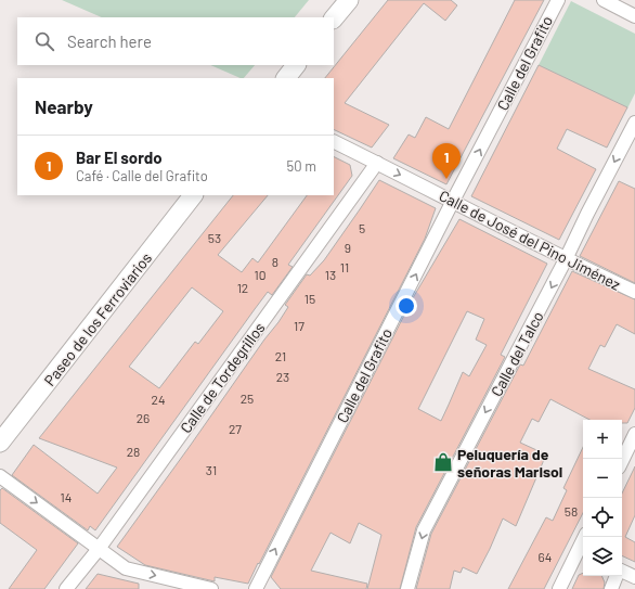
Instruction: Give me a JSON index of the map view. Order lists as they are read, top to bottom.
{
  "streets": {
    "main road": ["Paseo de los Ferroviarios"],
    "street": [
      "Calle del Grafito",
      "Calle de José del Pino Jiménez",
      "Calle del Talco",
      "Calle de Tordegrillos"
    ]
  },
  "crossings": [
    ["Calle del Grafito", "Calle de José del Pino Jiménez"],
    ["Calle de José del Pino Jiménez", "Calle del Talco"],
    ["Calle de José del Pino Jiménez", "Calle de Tordegrillos"]
  ],
  "one_way": ["Calle del Grafito", "Calle del Talco"],
  "places": {
    "shop": ["Peluquería de señoras Marisol"]
  },
  "house_numbers": [
    "5",
    "53",
    "9",
    "8",
    "11",
    "10",
    "13",
    "12",
    "15",
    "17",
    "21",
    "23",
    "25",
    "24",
    "26",
    "27",
    "28",
    "31",
    "14",
    "58",
    "64"
  ],
  "page": {
    "search": "Search here",
    "heading": "Nearby",
    "list": [
      {
        "mark": "1",
        "name": "Bar El sordo",
        "note": "Café · Calle del Grafito",
        "value": "50 m"
      }
    ],
    "pins": "1",
    "map_buttons": ["+", "−"]
  }
}
